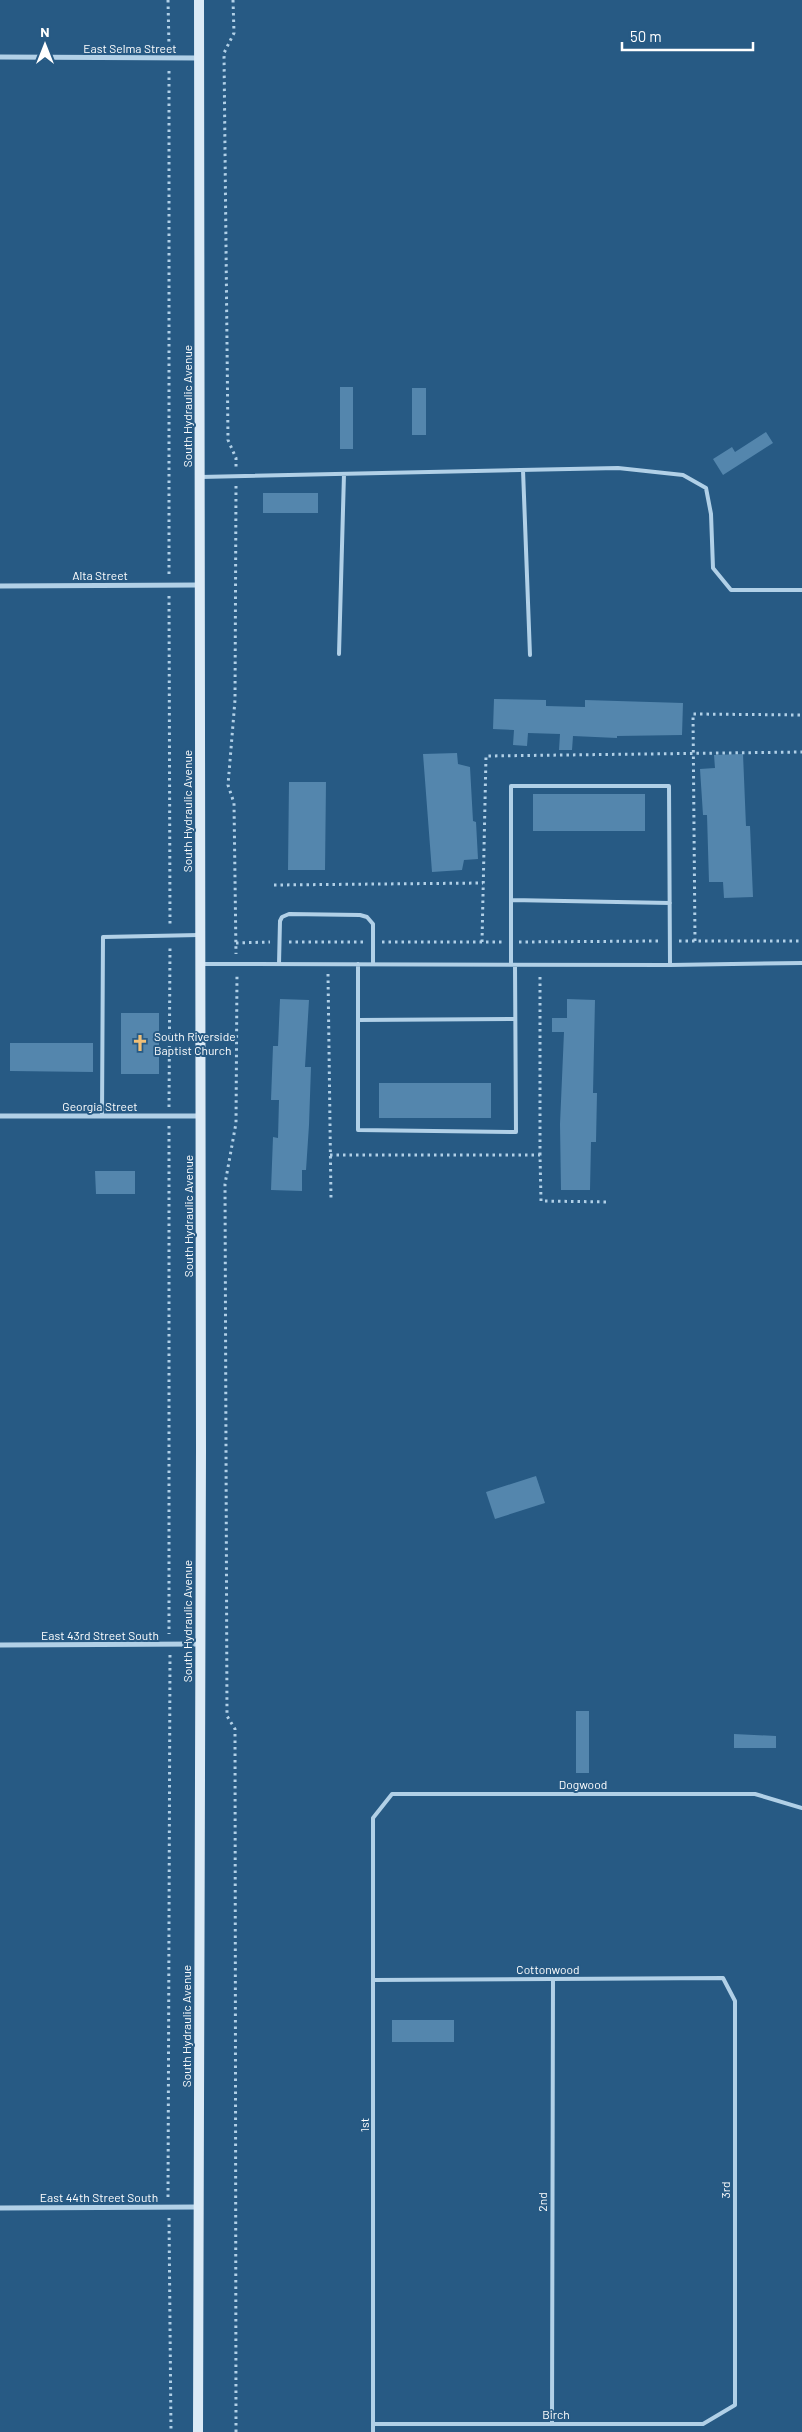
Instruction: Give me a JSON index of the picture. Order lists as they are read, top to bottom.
{
  "streets": {
    "street": [
      "East Selma Street",
      "South Hydraulic Avenue",
      "Alta Street",
      "Georgia Street",
      "East 43rd Street South",
      "East 44th Street South"
    ],
    "lane": [
      "Dogwood",
      "Cottonwood",
      "1st",
      "3rd",
      "2nd",
      "Birch"
    ]
  },
  "crossings": [
    ["East Selma Street", "South Hydraulic Avenue"],
    ["South Hydraulic Avenue", "Alta Street"],
    ["South Hydraulic Avenue", "Georgia Street"],
    ["South Hydraulic Avenue", "East 43rd Street South"],
    ["South Hydraulic Avenue", "East 44th Street South"],
    ["Dogwood", "1st"],
    ["Cottonwood", "1st"],
    ["Cottonwood", "3rd"],
    ["Cottonwood", "2nd"],
    ["1st", "Birch"],
    ["3rd", "Birch"],
    ["2nd", "Birch"]
  ],
  "places": {
    "church": ["South Riverside Baptist Church"]
  },
  "scale_bar": "50 m",
  "north": "top"
}
